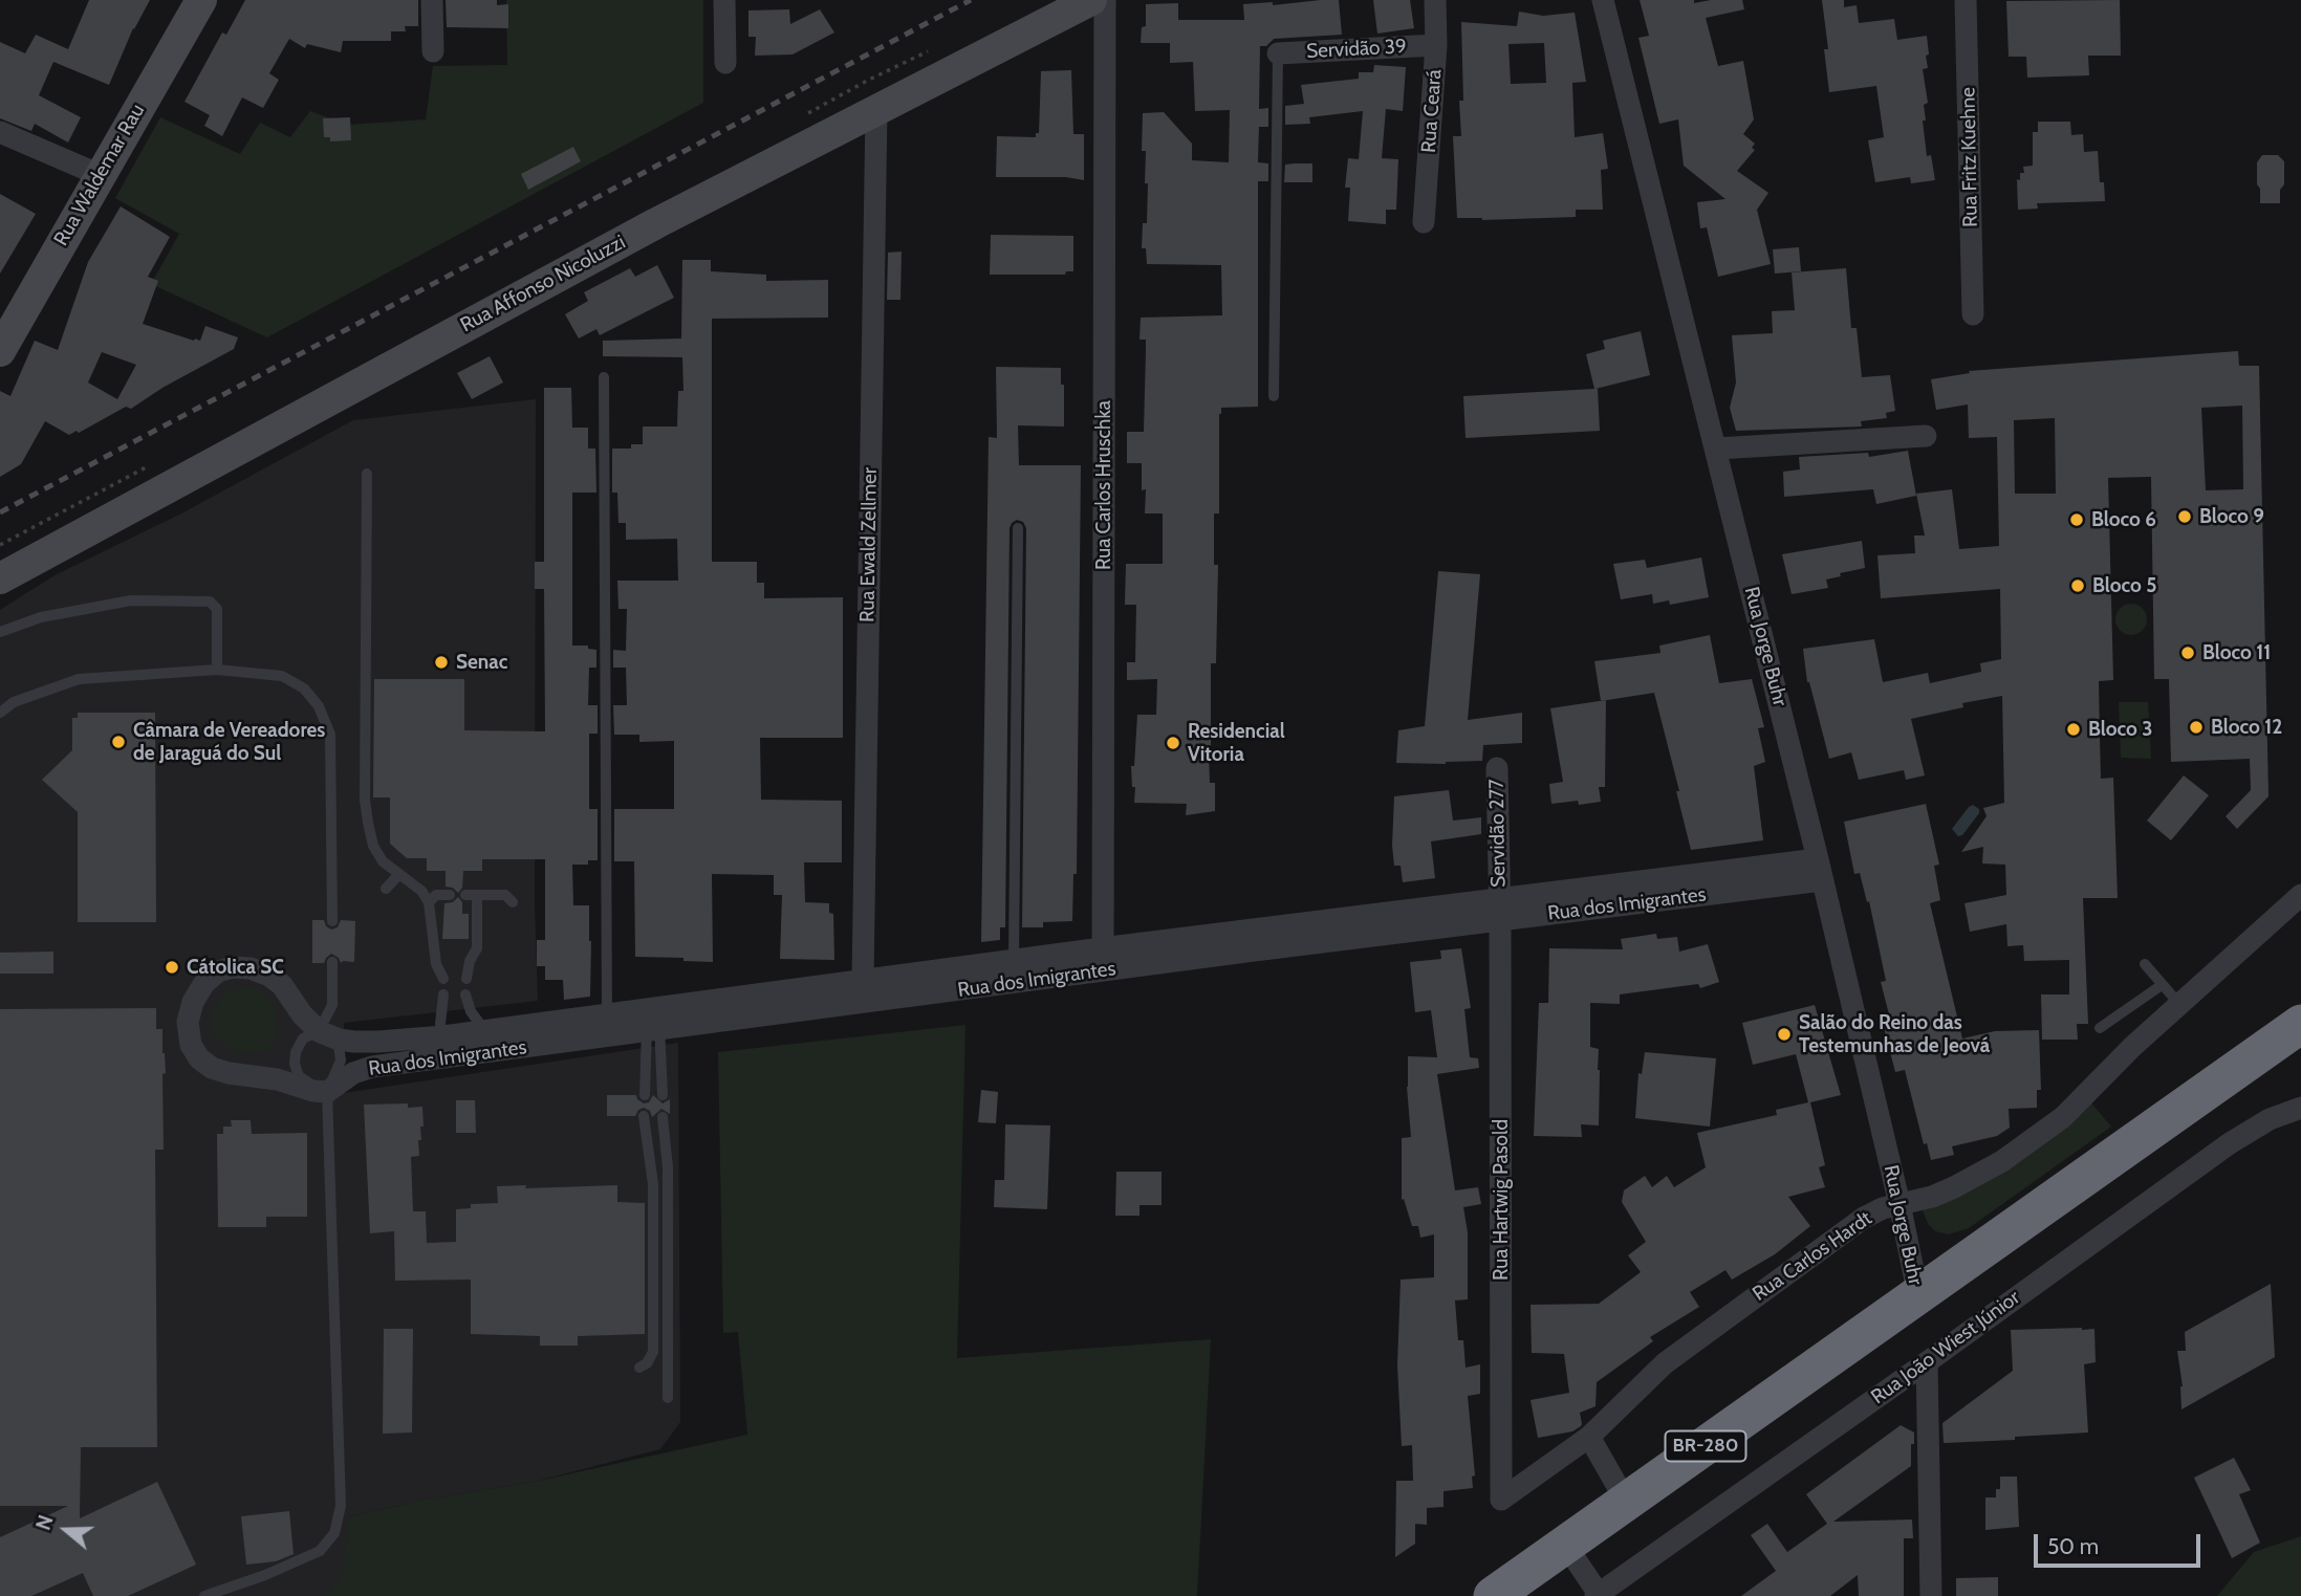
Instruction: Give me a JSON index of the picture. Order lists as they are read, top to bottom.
{
  "streets": {
    "highway": ["BR-280"],
    "street": [
      "Servidão 39",
      "Rua Ceará",
      "Rua Fritz Kuehne",
      "Rua Waldemar Rau",
      "Rua Affonso Nicoluzzi",
      "Rua Carlos Hruschka",
      "Rua Ewald Zellmer",
      "Rua Jorge Buhr",
      "Servidão 277",
      "Rua dos Imigrantes",
      "Rua Hartwig Pasold",
      "Rua Carlos Hardt",
      "Rua João Wiest Júnior"
    ]
  },
  "crossings": [
    ["Servidão 39", "Rua Ceará"],
    ["Rua Affonso Nicoluzzi", "Rua Ewald Zellmer"],
    ["Rua Carlos Hruschka", "Rua dos Imigrantes"],
    ["Rua Ewald Zellmer", "Rua dos Imigrantes"],
    ["Rua Jorge Buhr", "Rua dos Imigrantes"],
    ["Rua Jorge Buhr", "Rua Carlos Hardt"],
    ["Rua Jorge Buhr", "BR-280"],
    ["Servidão 277", "Rua dos Imigrantes"],
    ["Servidão 277", "Rua Hartwig Pasold"],
    ["Rua dos Imigrantes", "Rua Hartwig Pasold"],
    ["Rua Hartwig Pasold", "Rua Carlos Hardt"]
  ],
  "places": [
    "Bloco 9",
    "Bloco 6",
    "Bloco 5",
    "Bloco 11",
    "Senac",
    "Bloco 12",
    "Bloco 3",
    "Câmara de Vereadores de Jaraguá do Sul",
    "Residencial Vitoria",
    "Cátolica SC",
    "Salão do Reino das Testemunhas de Jeová"
  ],
  "scale_bar": "50 m",
  "north": "left"
}
